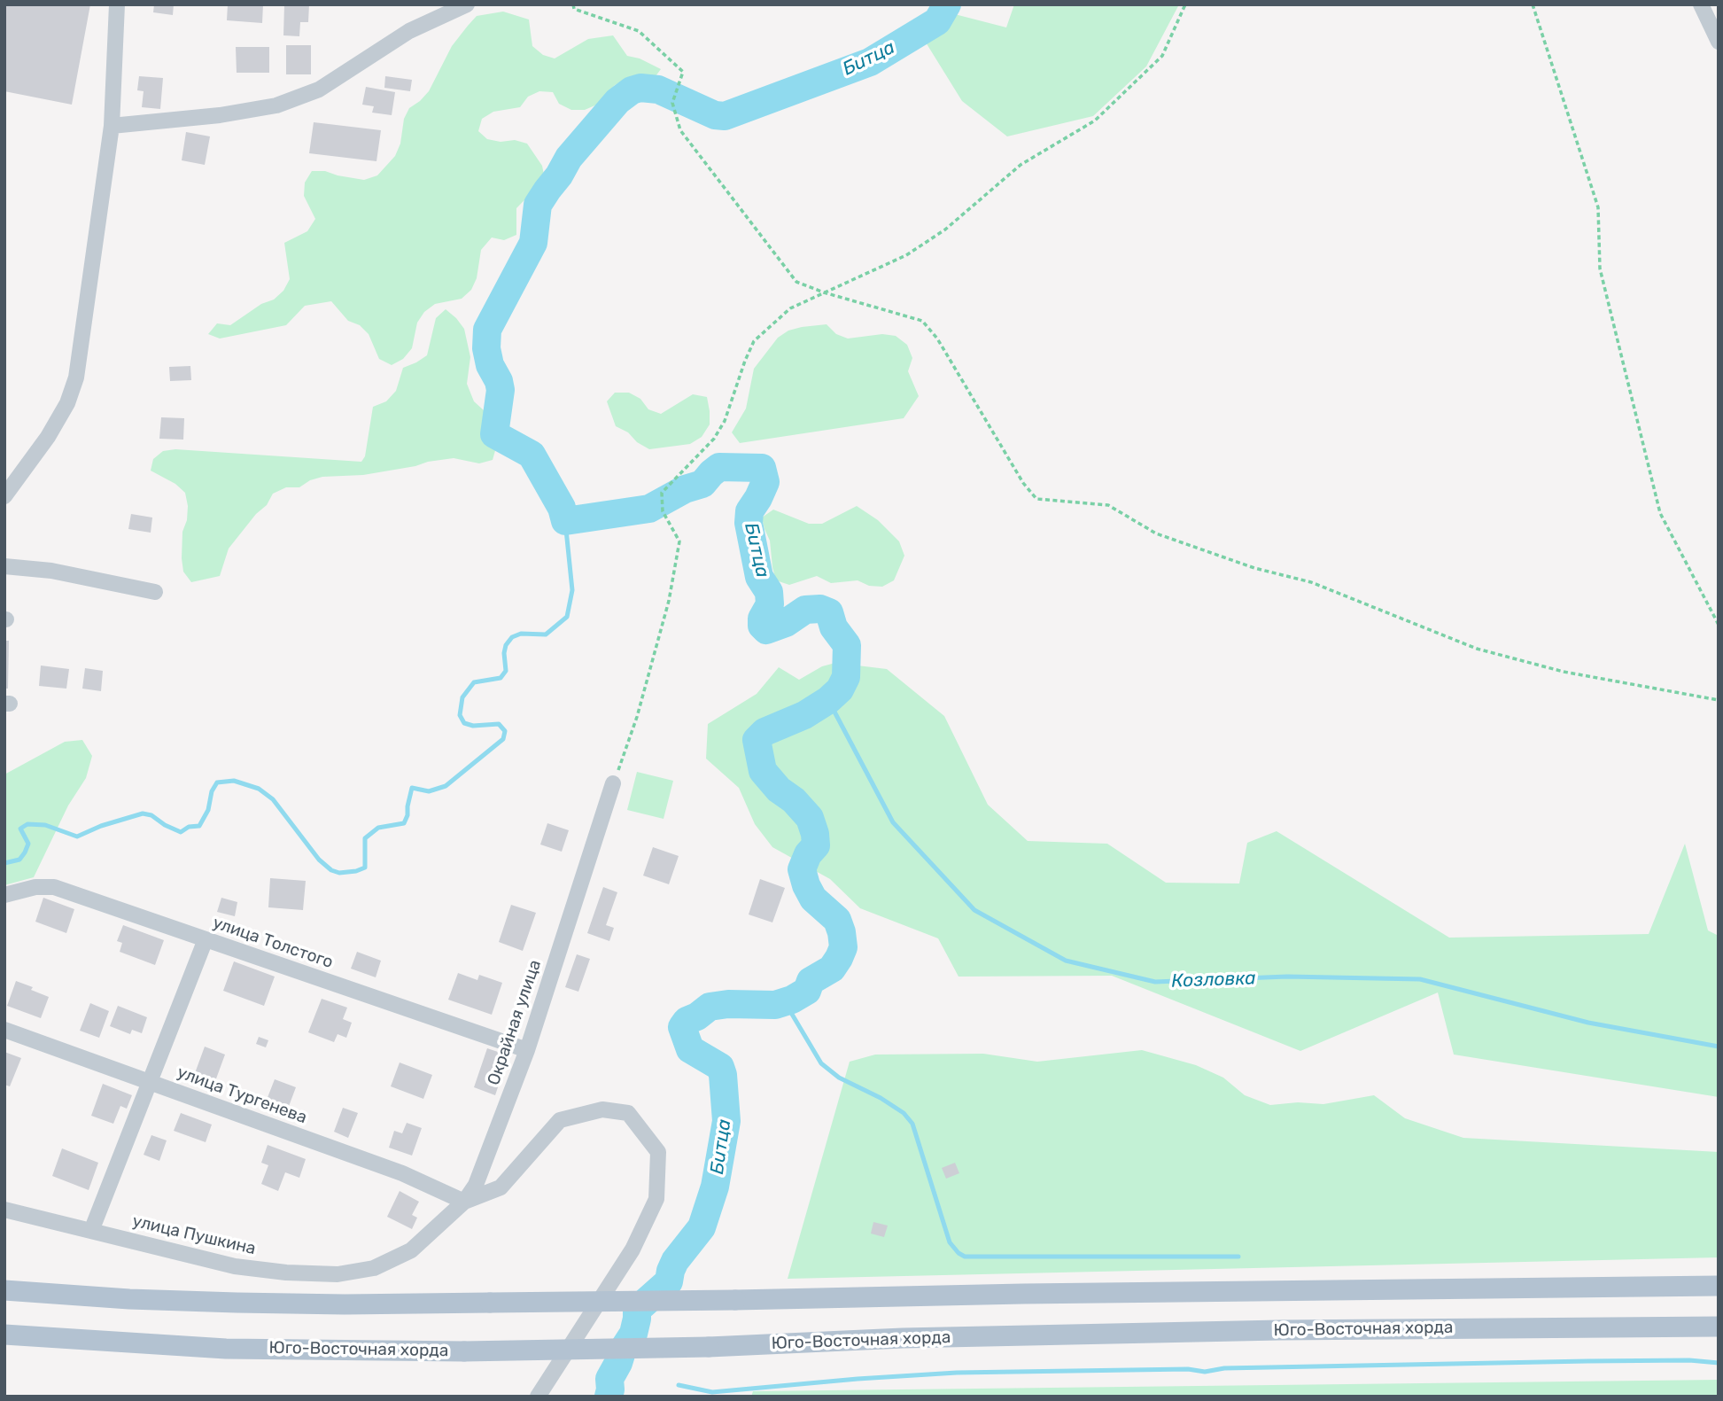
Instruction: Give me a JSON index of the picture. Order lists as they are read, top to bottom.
{
  "streets": {
    "main road": ["Юго-Восточная хорда"],
    "street": [
      "улица Толстого",
      "Окрайная улица",
      "улица Тургенева",
      "улица Пушкина"
    ]
  },
  "crossings": [
    ["улица Толстого", "Окрайная улица"],
    ["Окрайная улица", "улица Тургенева"],
    ["Окрайная улица", "улица Пушкина"]
  ],
  "water": ["Битца", "Козловка"]
}
